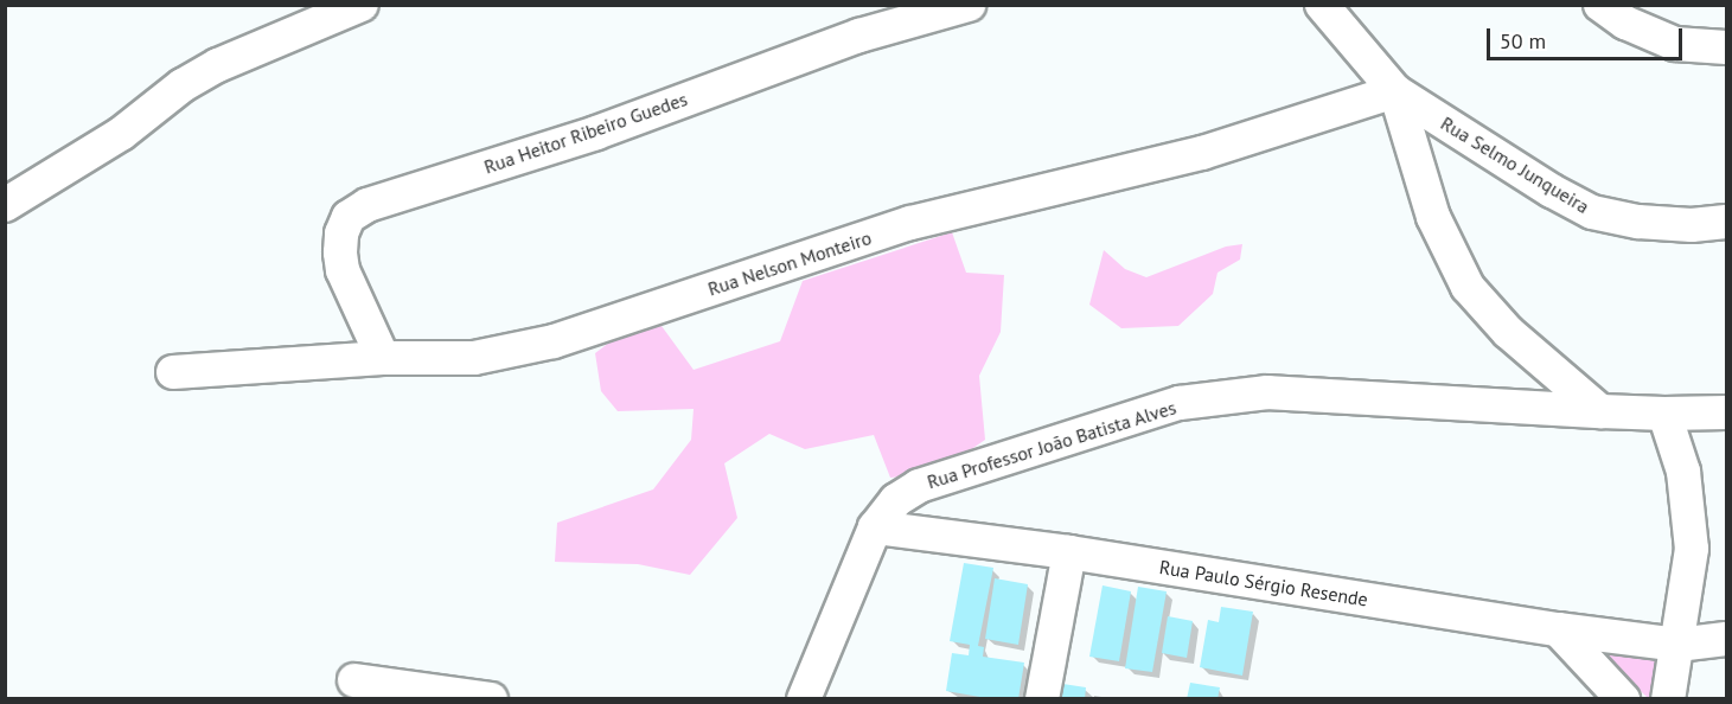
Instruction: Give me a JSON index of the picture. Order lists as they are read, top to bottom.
{
  "streets": {
    "street": [
      "Rua Heitor Ribeiro Guedes",
      "Rua Selmo Junqueira",
      "Rua Nelson Monteiro",
      "Rua Professor João Batista Alves",
      "Rua Paulo Sérgio Resende"
    ]
  },
  "crossings": [
    ["Rua Heitor Ribeiro Guedes", "Rua Nelson Monteiro"],
    ["Rua Selmo Junqueira", "Rua Nelson Monteiro"],
    ["Rua Professor João Batista Alves", "Rua Paulo Sérgio Resende"]
  ],
  "scale_bar": "50 m"
}
